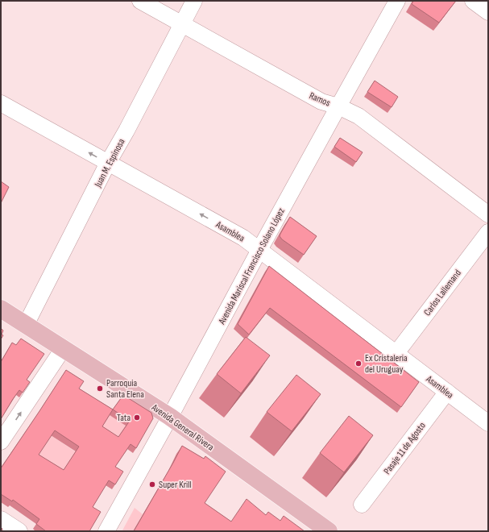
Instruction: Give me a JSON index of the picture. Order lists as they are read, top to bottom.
{
  "streets": {
    "main road": ["Avenida General Rivera"],
    "street": [
      "Ramos",
      "Juan M. Espinosa",
      "Asamblea",
      "Avenida Mariscal Francisco Solano López",
      "Carlos Lallemand",
      "Pasaje 11 de Agosto"
    ]
  },
  "crossings": [
    ["Ramos", "Juan M. Espinosa"],
    ["Ramos", "Avenida Mariscal Francisco Solano López"],
    ["Juan M. Espinosa", "Asamblea"],
    ["Juan M. Espinosa", "Avenida General Rivera"],
    ["Asamblea", "Avenida Mariscal Francisco Solano López"],
    ["Asamblea", "Carlos Lallemand"],
    ["Asamblea", "Pasaje 11 de Agosto"],
    ["Avenida Mariscal Francisco Solano López", "Avenida General Rivera"]
  ],
  "one_way": ["Asamblea"],
  "places": [
    "Ex Cristaleria del Uruguay",
    "Parroquia Santa Elena",
    "Tata",
    "Super Krill"
  ]
}
